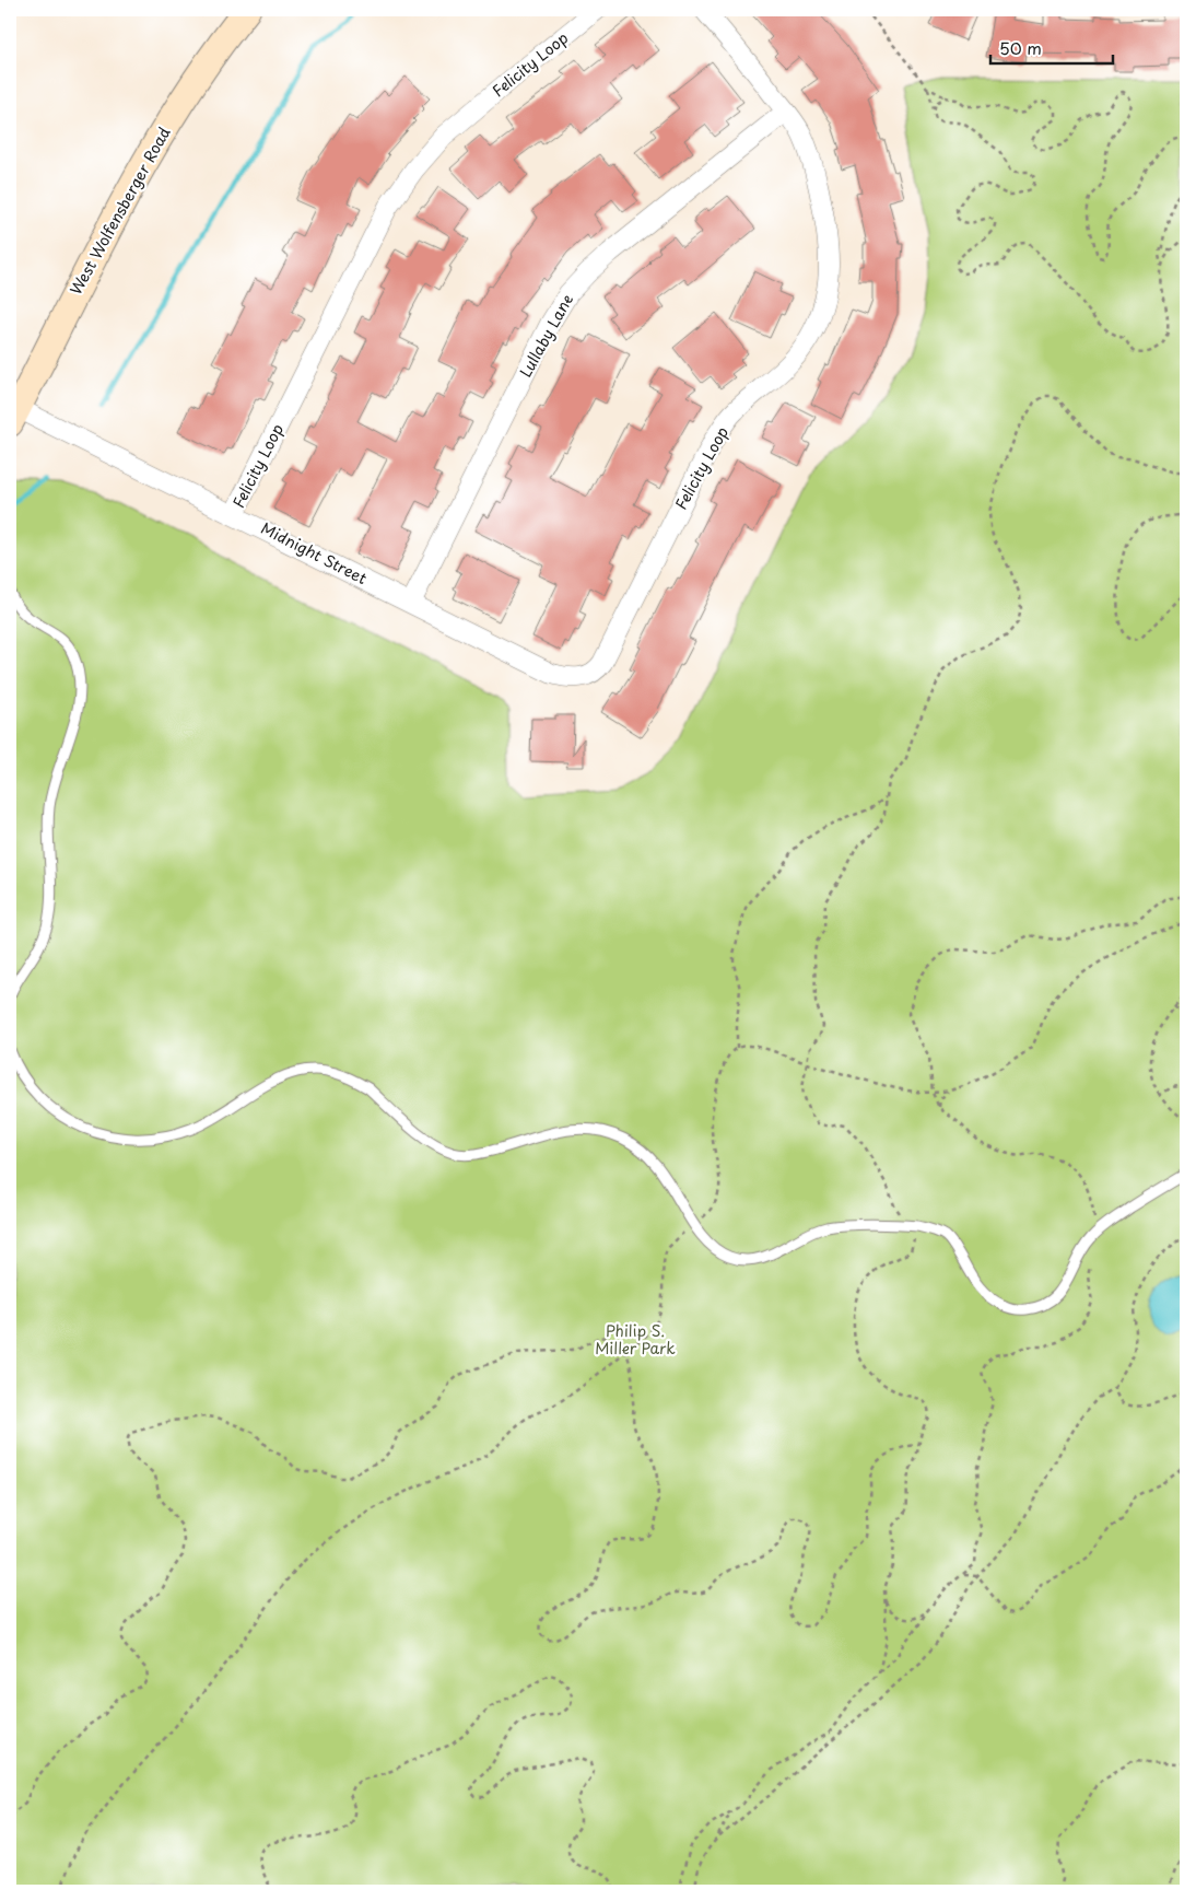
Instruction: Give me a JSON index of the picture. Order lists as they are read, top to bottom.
{
  "streets": {
    "main road": ["West Wolfensberger Road"],
    "street": ["Felicity Loop", "Lullaby Lane", "Midnight Street"]
  },
  "crossings": [
    ["Felicity Loop", "Lullaby Lane"],
    ["Felicity Loop", "Midnight Street"],
    ["West Wolfensberger Road", "Midnight Street"],
    ["Lullaby Lane", "Midnight Street"]
  ],
  "parks": ["Philip S. Miller Park"],
  "scale_bar": "50 m"
}
